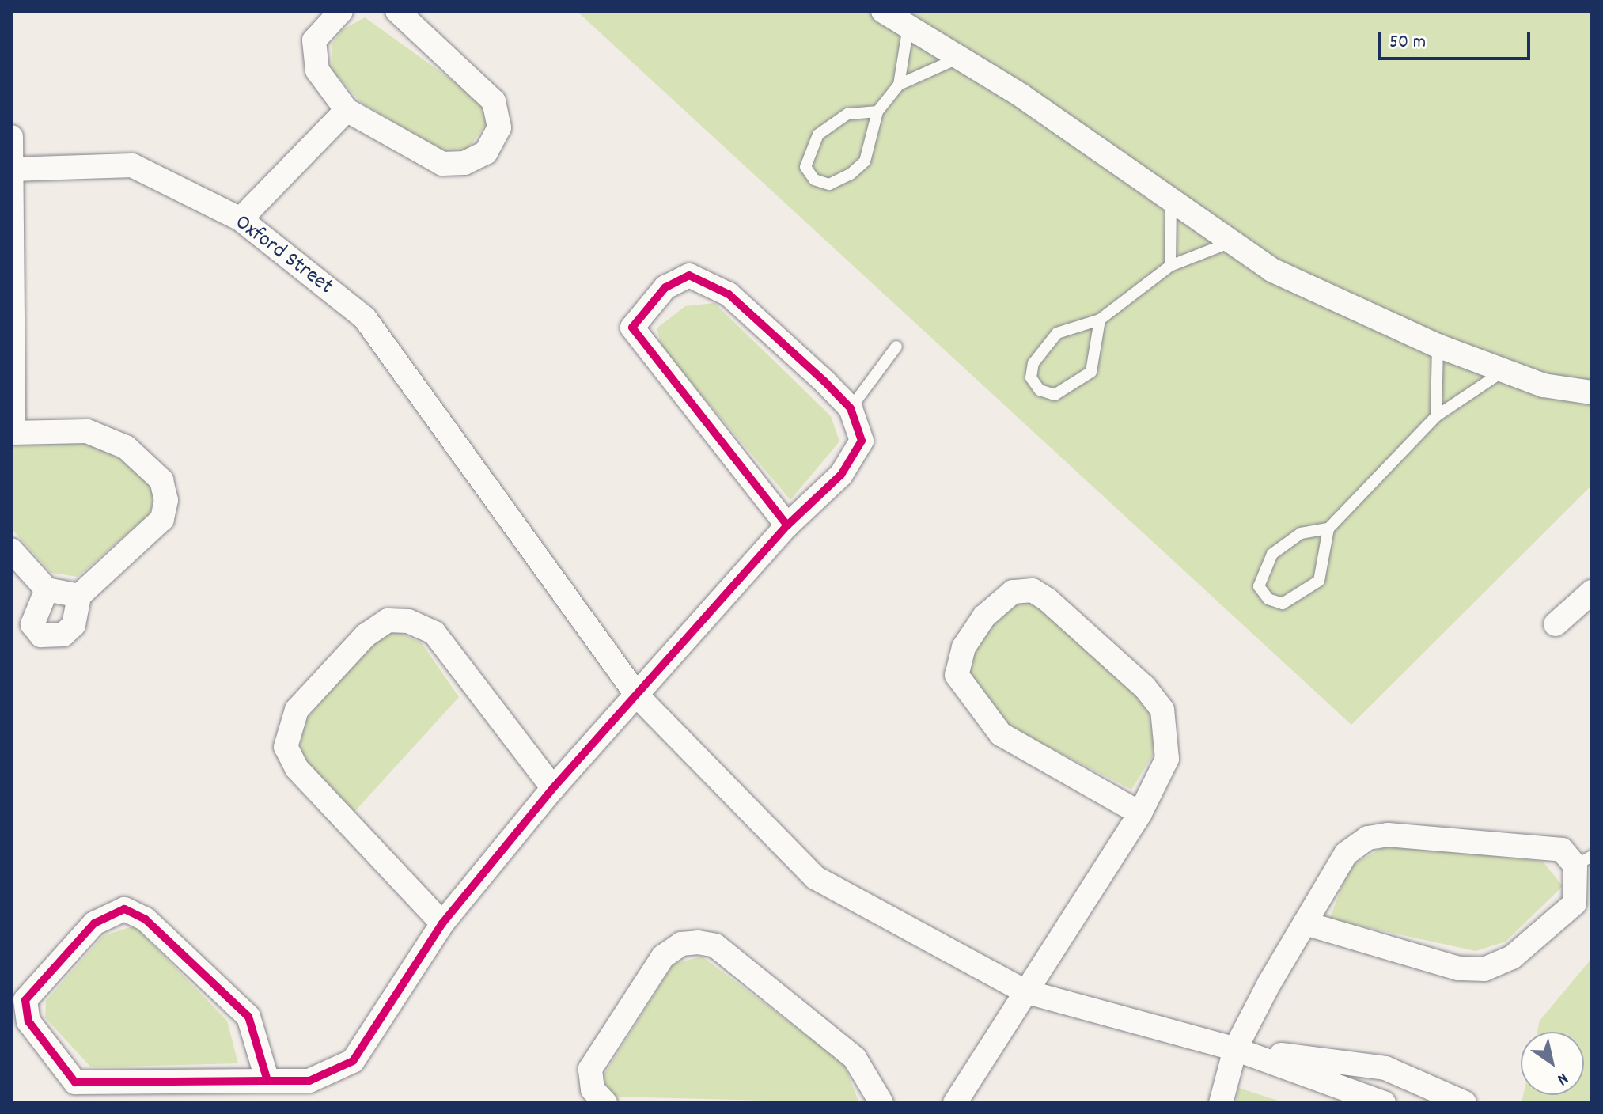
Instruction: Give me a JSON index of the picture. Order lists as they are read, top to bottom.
{
  "streets": {
    "street": ["Oxford Street"]
  },
  "scale_bar": "50 m",
  "north": "bottom right"
}
